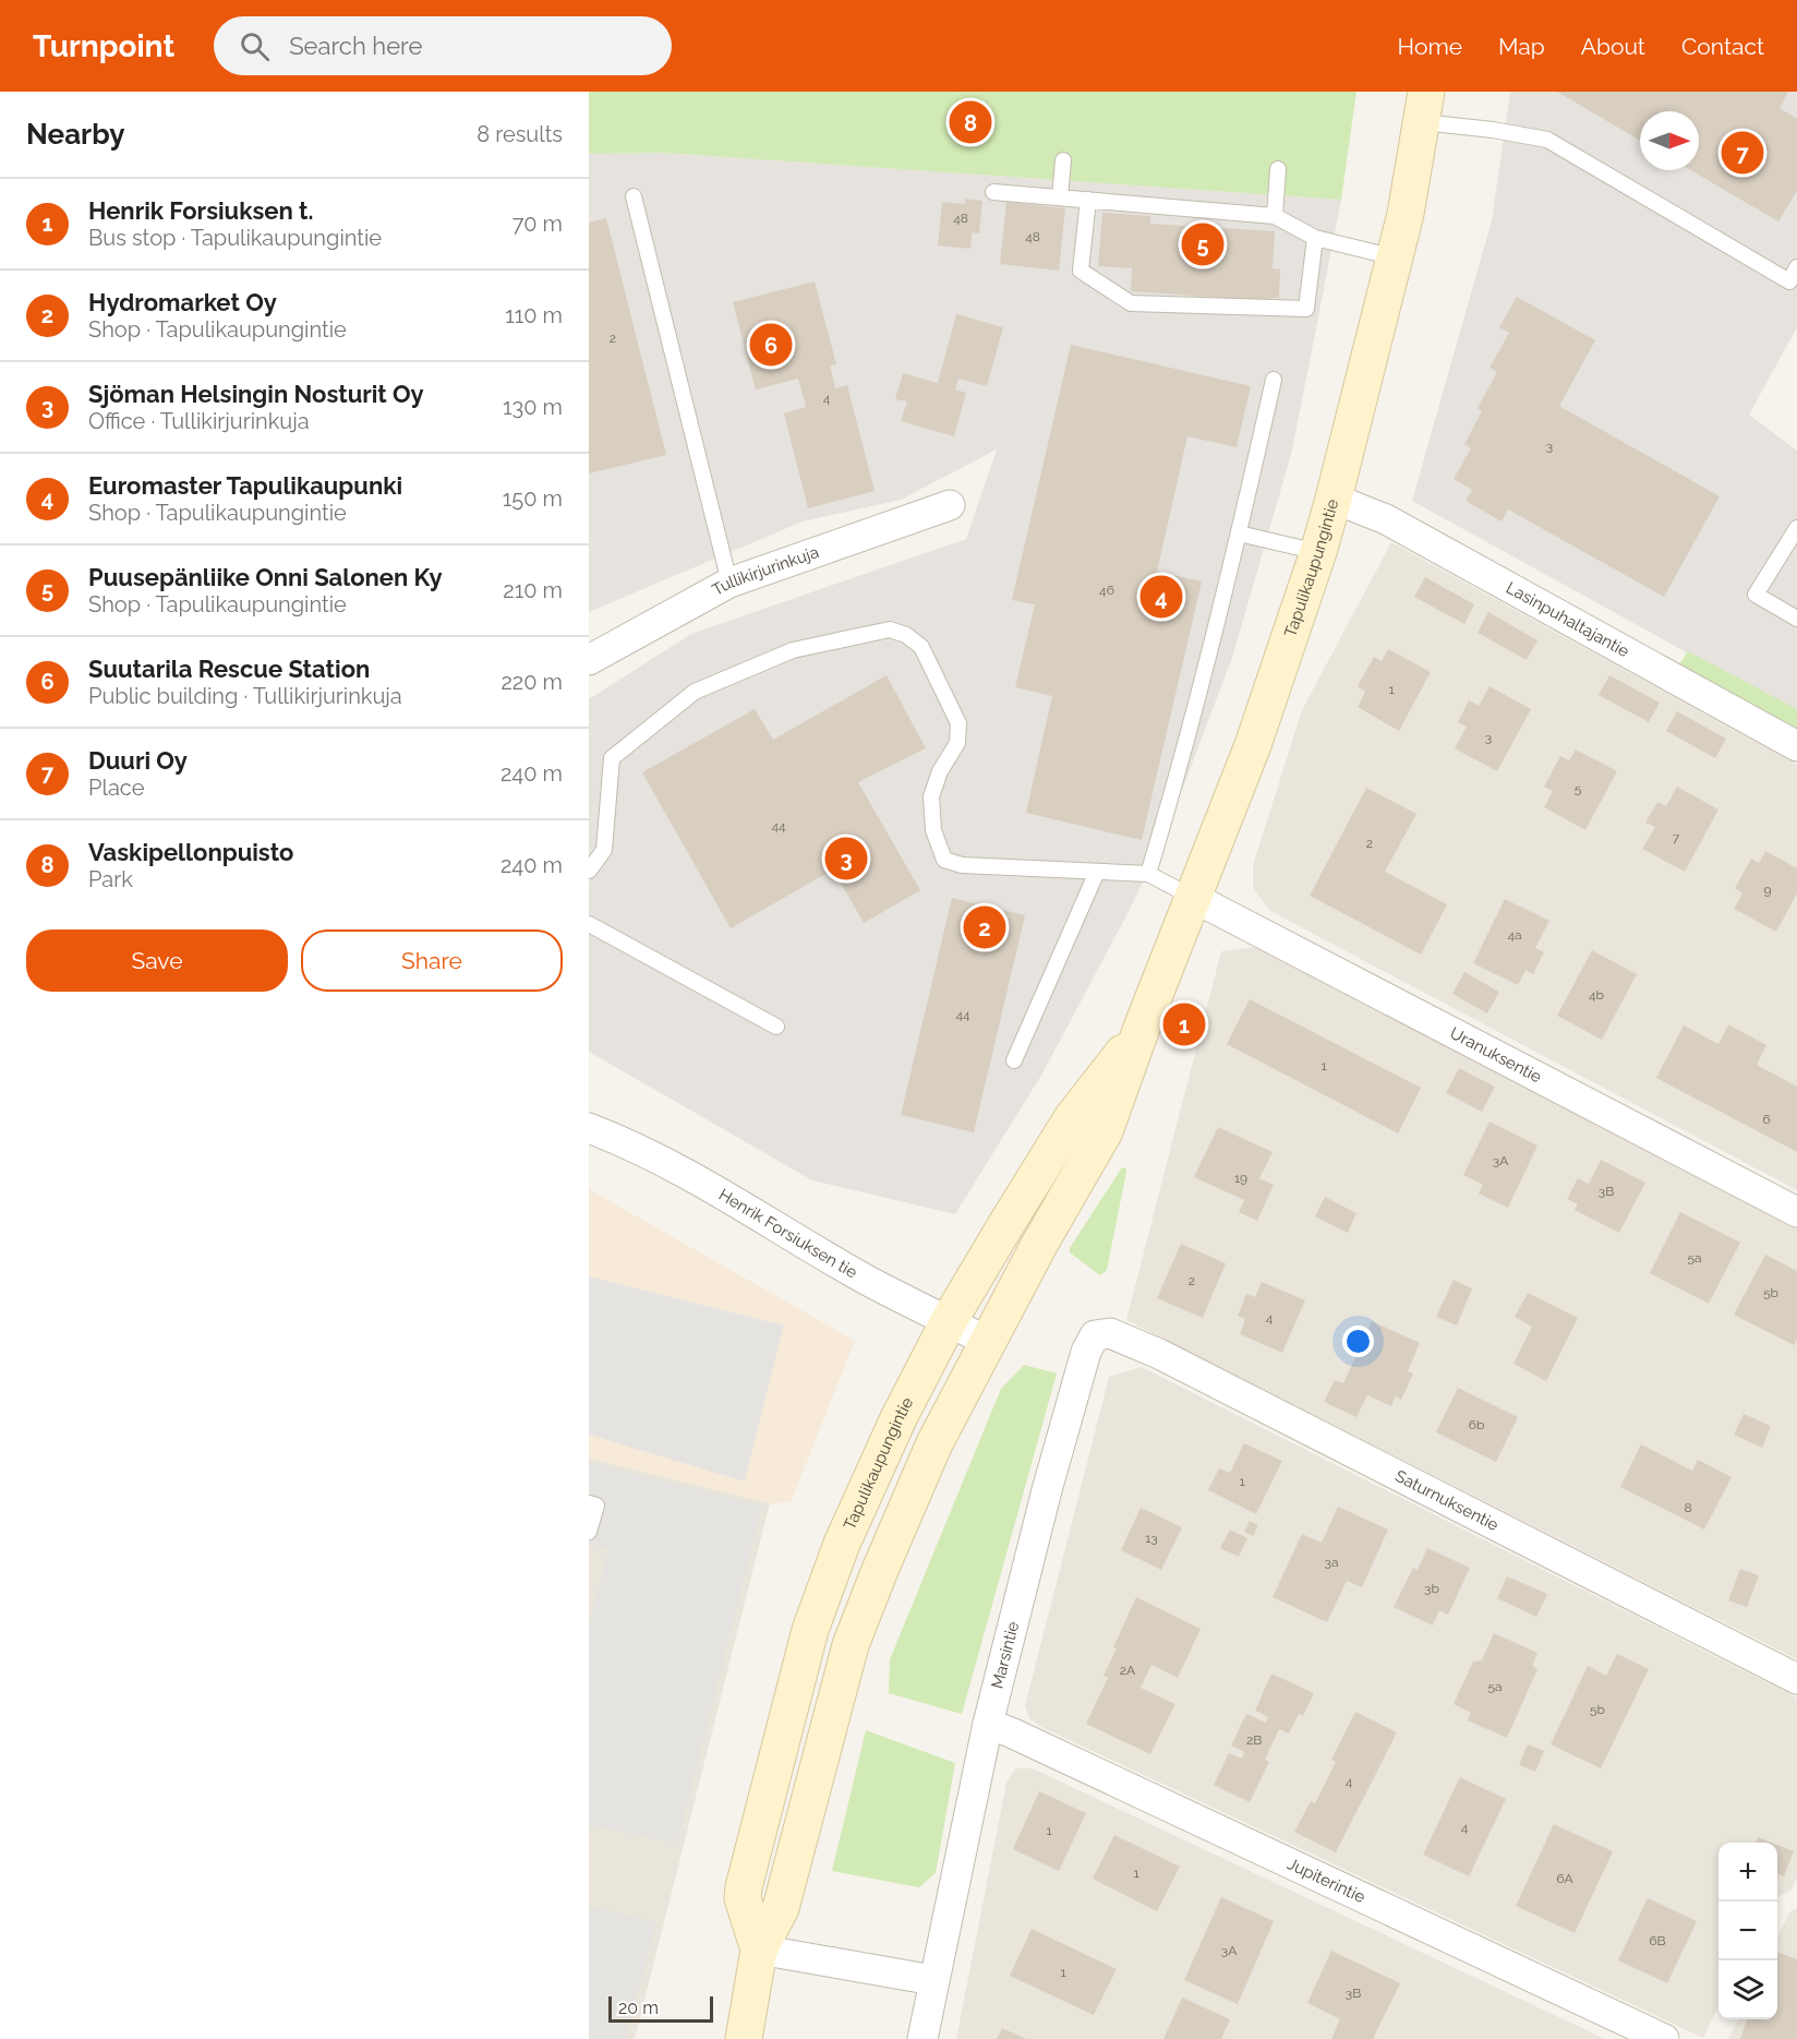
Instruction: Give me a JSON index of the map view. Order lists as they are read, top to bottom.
{
  "streets": {
    "main road": ["Tapulikaupungintie"],
    "street": [
      "Tullikirjurinkuja",
      "Lasinpuhaltajantie",
      "Uranuksentie",
      "Henrik Forsiuksen tie",
      "Saturnuksentie",
      "Marsintie",
      "Jupiterintie"
    ]
  },
  "crossings": [
    ["Tapulikaupungintie", "Lasinpuhaltajantie"],
    ["Tapulikaupungintie", "Uranuksentie"],
    ["Tapulikaupungintie", "Henrik Forsiuksen tie"],
    ["Saturnuksentie", "Marsintie"],
    ["Marsintie", "Jupiterintie"]
  ],
  "house_numbers": [
    "48",
    "48",
    "2",
    "4",
    "3",
    "46",
    "1",
    "3",
    "5",
    "44",
    "7",
    "2",
    "9",
    "4a",
    "4b",
    "44",
    "1",
    "6",
    "3A",
    "19",
    "3B",
    "5a",
    "2",
    "5b",
    "4",
    "6b",
    "1",
    "8",
    "13",
    "3a",
    "3b",
    "2A",
    "5a",
    "5b",
    "2B",
    "4",
    "4",
    "1",
    "1",
    "6A",
    "6B",
    "3A",
    "1",
    "3B"
  ],
  "scale_bar": "20 m",
  "north": "right",
  "page": {
    "header": "Turnpoint",
    "search": "Search here",
    "nav": [
      "Home",
      "Map",
      "About",
      "Contact"
    ],
    "heading": ["Nearby", "8 results"],
    "pins": [
      "8",
      "7",
      "5",
      "6",
      "4",
      "3",
      "2",
      "1"
    ],
    "list": [
      {
        "mark": "1",
        "name": "Henrik Forsiuksen t.",
        "note": "Bus stop · Tapulikaupungintie",
        "value": "70 m"
      },
      {
        "mark": "2",
        "name": "Hydromarket Oy",
        "note": "Shop · Tapulikaupungintie",
        "value": "110 m"
      },
      {
        "mark": "3",
        "name": "Sjöman Helsingin Nosturit Oy",
        "note": "Office · Tullikirjurinkuja",
        "value": "130 m"
      },
      {
        "mark": "4",
        "name": "Euromaster Tapulikaupunki",
        "note": "Shop · Tapulikaupungintie",
        "value": "150 m"
      },
      {
        "mark": "5",
        "name": "Puusepänliike Onni Salonen Ky",
        "note": "Shop · Tapulikaupungintie",
        "value": "210 m"
      },
      {
        "mark": "6",
        "name": "Suutarila Rescue Station",
        "note": "Public building · Tullikirjurinkuja",
        "value": "220 m"
      },
      {
        "mark": "7",
        "name": "Duuri Oy",
        "note": "Place",
        "value": "240 m"
      },
      {
        "mark": "8",
        "name": "Vaskipellonpuisto",
        "note": "Park",
        "value": "240 m"
      }
    ],
    "buttons": ["Save", "Share"],
    "map_buttons": ["+", "−"],
    "scale": "20 m"
  }
}
